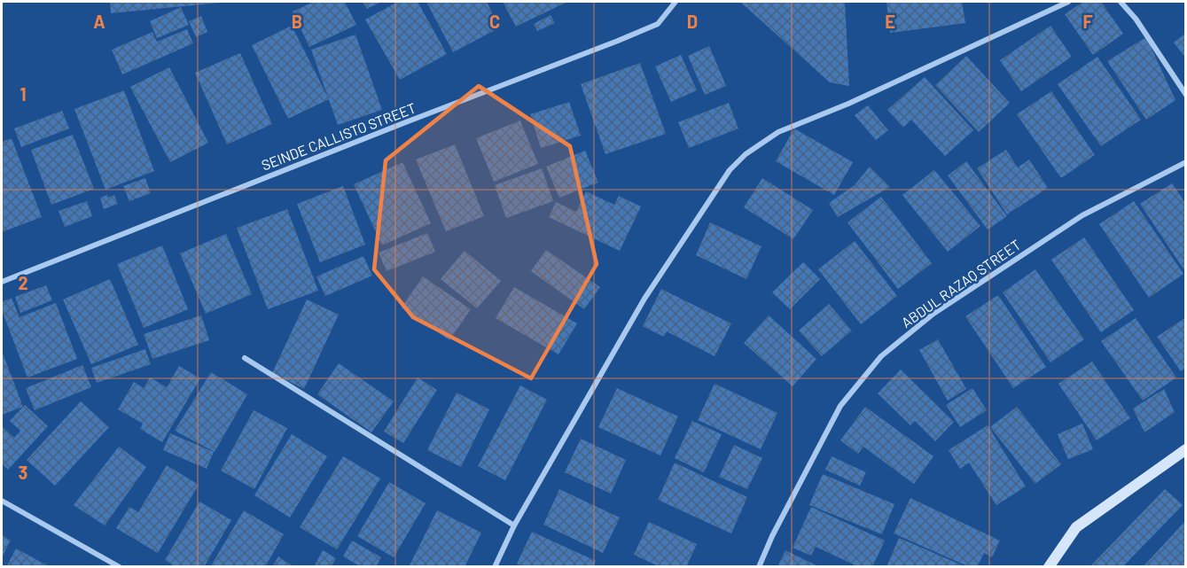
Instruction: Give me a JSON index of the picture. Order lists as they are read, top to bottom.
{
  "streets": {
    "street": ["SEINDE CALLISTO STREET", "ABDUL RAZAQ STREET"]
  },
  "grid": {
    "columns": [
      "A",
      "B",
      "C",
      "D",
      "E",
      "F"
    ],
    "rows": ["1", "2", "3"]
  }
}
